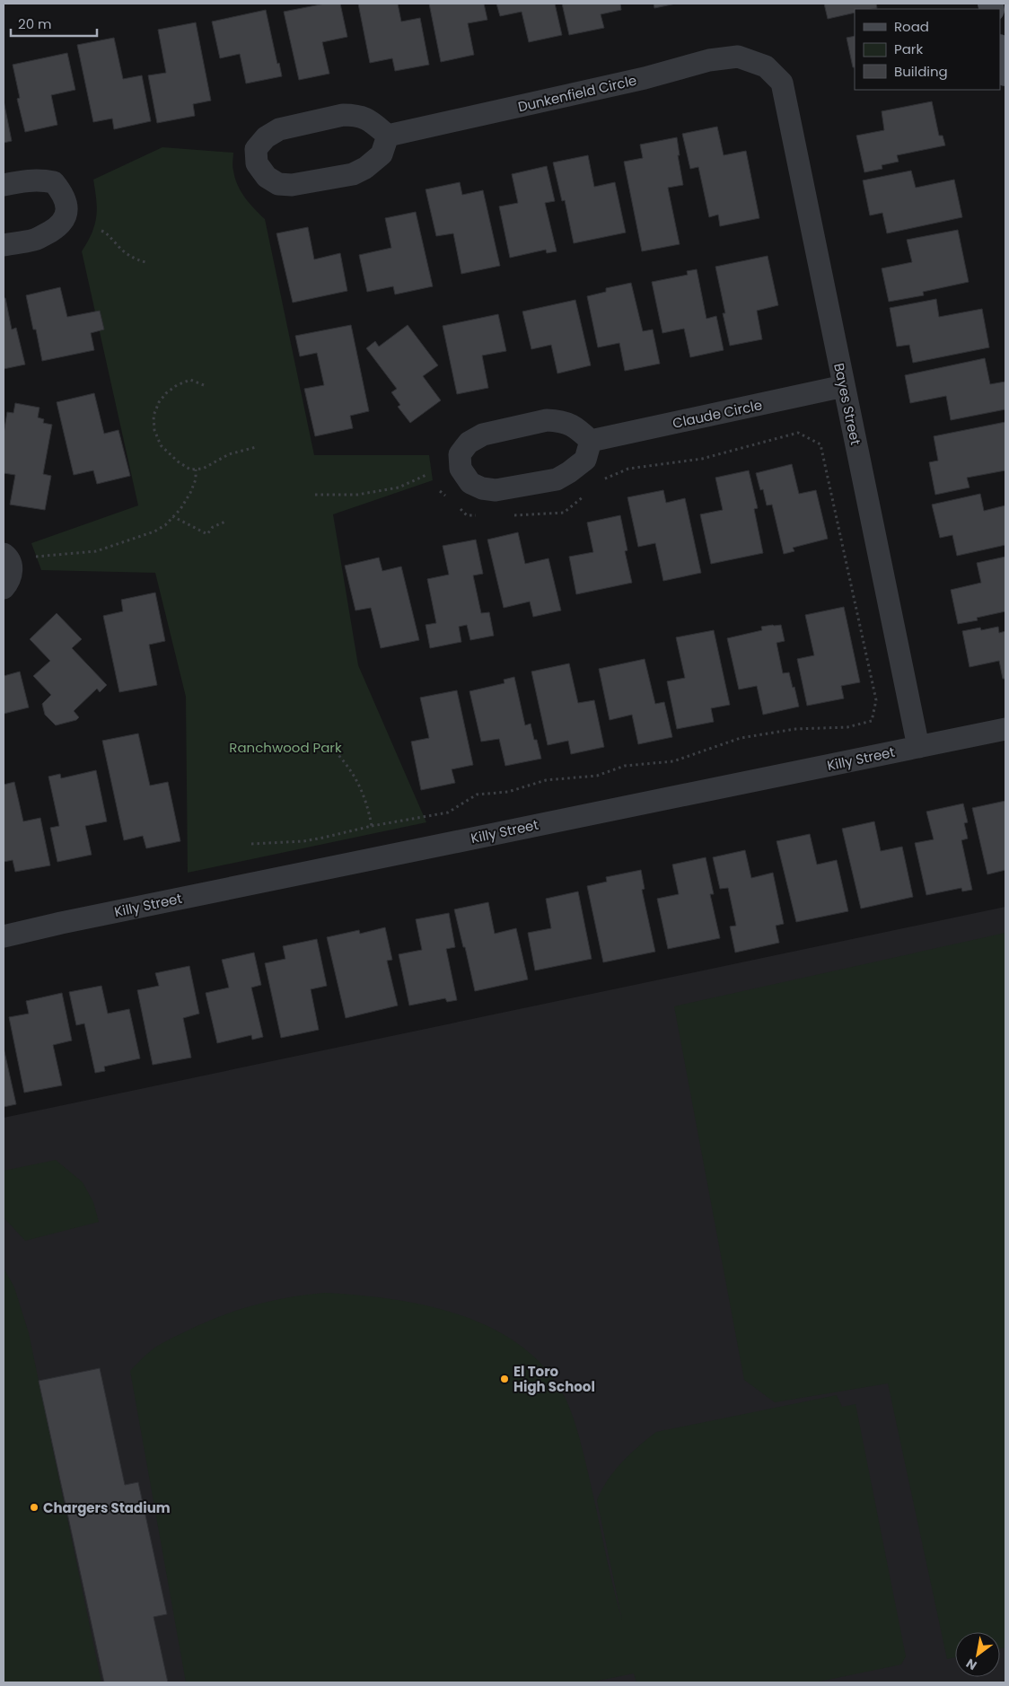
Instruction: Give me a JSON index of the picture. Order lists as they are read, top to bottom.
{
  "streets": {
    "street": [
      "Dunkenfield Circle",
      "Bayes Street",
      "Claude Circle",
      "Killy Street"
    ]
  },
  "crossings": [
    ["Dunkenfield Circle", "Bayes Street"],
    ["Bayes Street", "Claude Circle"],
    ["Bayes Street", "Killy Street"]
  ],
  "parks": ["Ranchwood Park"],
  "places": ["El Toro High School", "Chargers Stadium"],
  "legend": ["Road", "Park", "Building"],
  "scale_bar": "20 m",
  "north": "bottom left"
}
